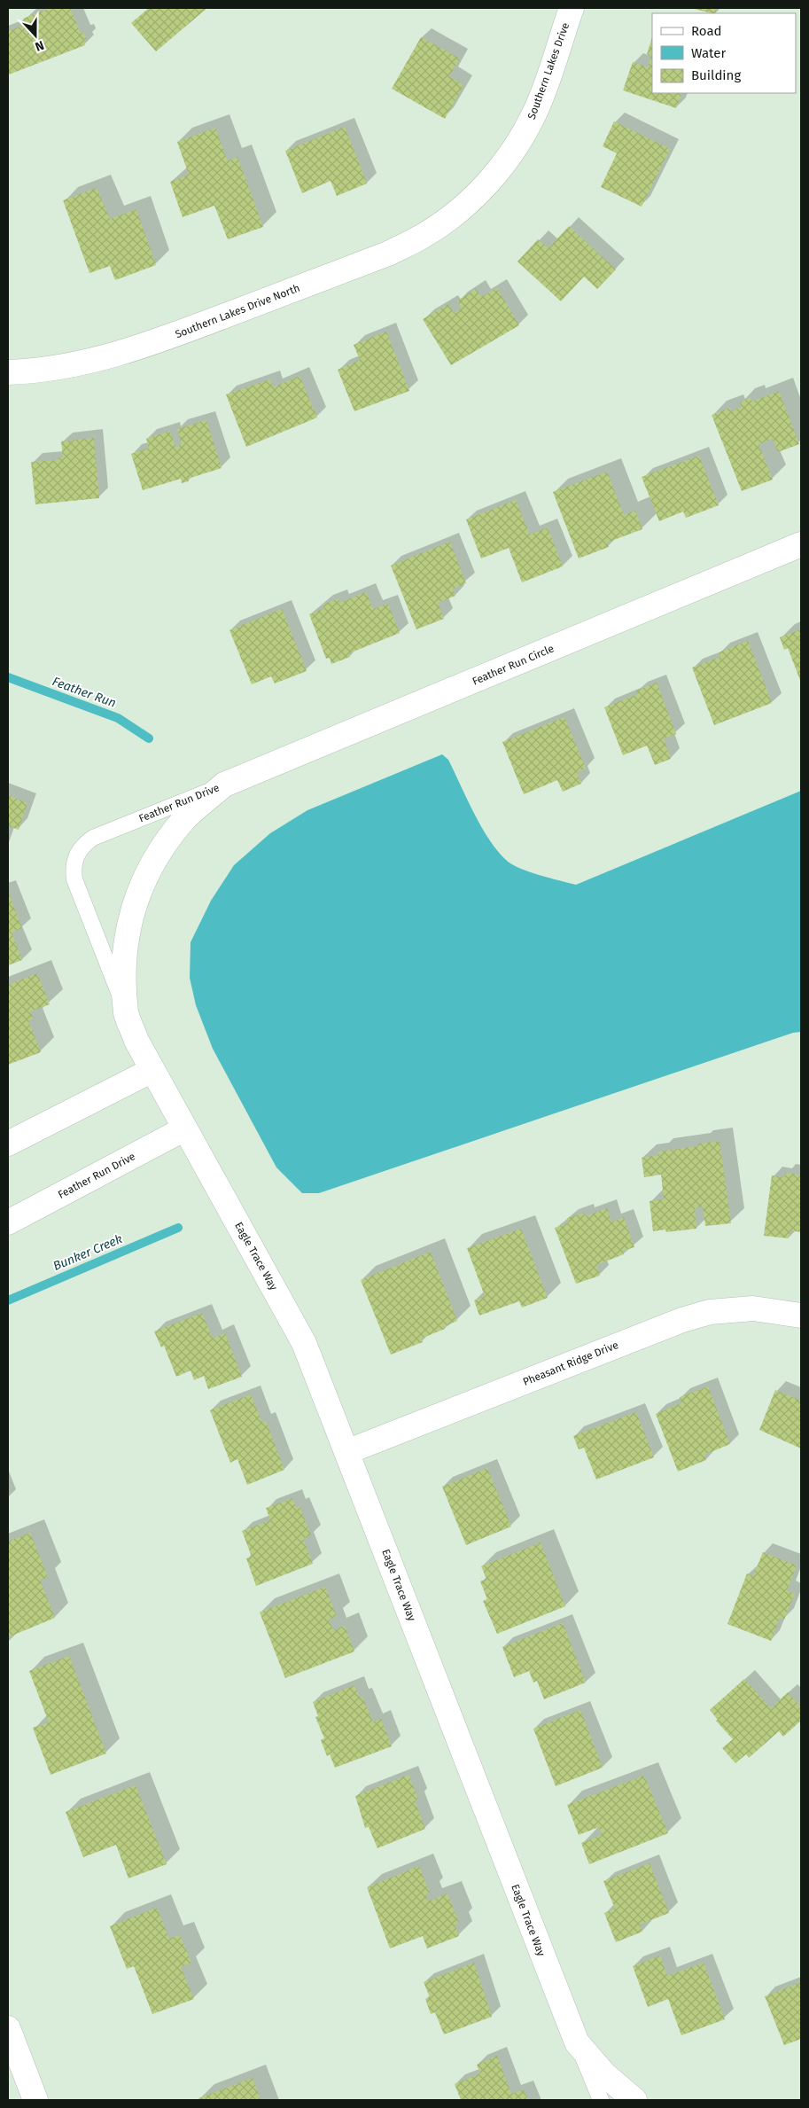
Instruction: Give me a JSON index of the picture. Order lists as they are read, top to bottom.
{
  "streets": {
    "street": [
      "Southern Lakes Drive",
      "Southern Lakes Drive North",
      "Feather Run Circle",
      "Feather Run Drive",
      "Eagle Trace Way",
      "Pheasant Ridge Drive"
    ]
  },
  "crossings": [
    ["Southern Lakes Drive", "Southern Lakes Drive North"],
    ["Feather Run Circle", "Feather Run Drive"],
    ["Feather Run Drive", "Eagle Trace Way"],
    ["Eagle Trace Way", "Pheasant Ridge Drive"]
  ],
  "water": ["Feather Run", "Bunker Creek"],
  "legend": ["Road", "Water", "Building"],
  "north": "bottom"
}
